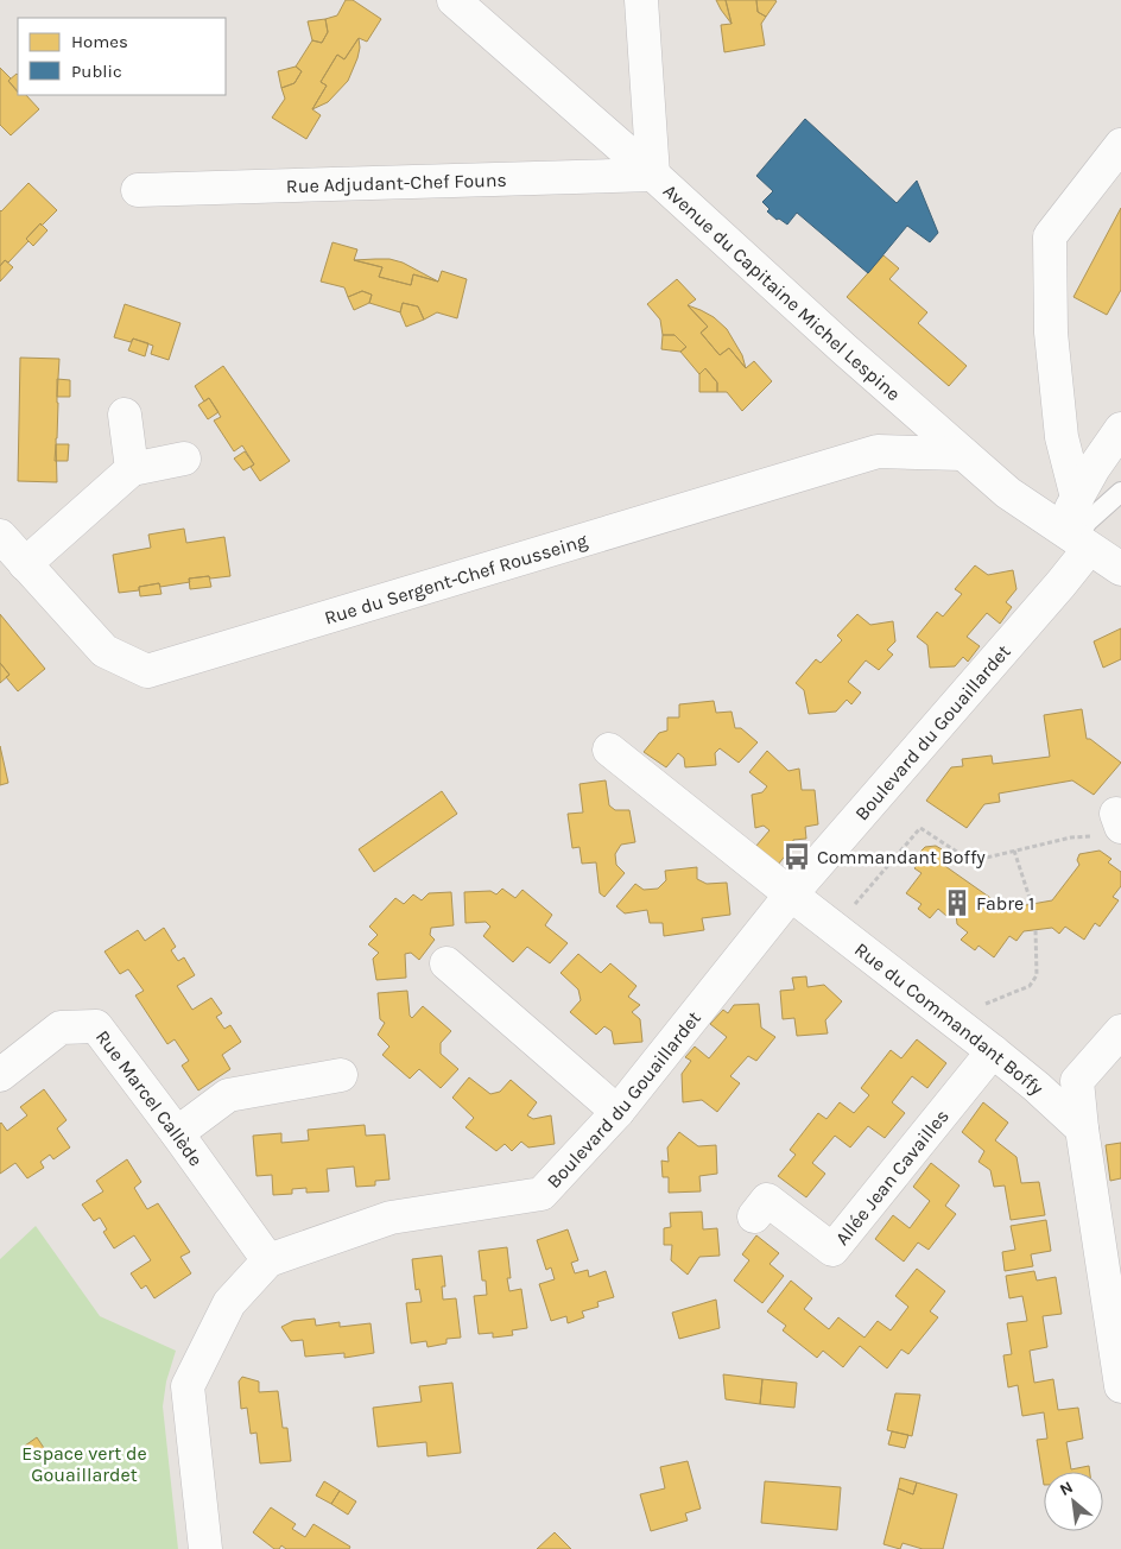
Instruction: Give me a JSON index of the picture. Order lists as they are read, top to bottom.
{
  "streets": {
    "street": [
      "Rue Adjudant-Chef Founs",
      "Avenue du Capitaine Michel Lespine",
      "Rue du Sergent-Chef Rousseing",
      "Boulevard du Gouaillardet",
      "Rue du Commandant Boffy",
      "Rue Marcel Callède",
      "Allée Jean Cavailles"
    ]
  },
  "crossings": [
    ["Rue Adjudant-Chef Founs", "Avenue du Capitaine Michel Lespine"],
    ["Avenue du Capitaine Michel Lespine", "Rue du Sergent-Chef Rousseing"],
    ["Avenue du Capitaine Michel Lespine", "Boulevard du Gouaillardet"],
    ["Boulevard du Gouaillardet", "Rue du Commandant Boffy"],
    ["Boulevard du Gouaillardet", "Rue Marcel Callède"],
    ["Rue du Commandant Boffy", "Allée Jean Cavailles"]
  ],
  "parks": ["Espace vert de Gouaillardet"],
  "places": {
    "bus stop": ["Commandant Boffy"],
    "building": ["Fabre 1"]
  },
  "legend": ["Homes", "Public"],
  "north": "top left"
}
